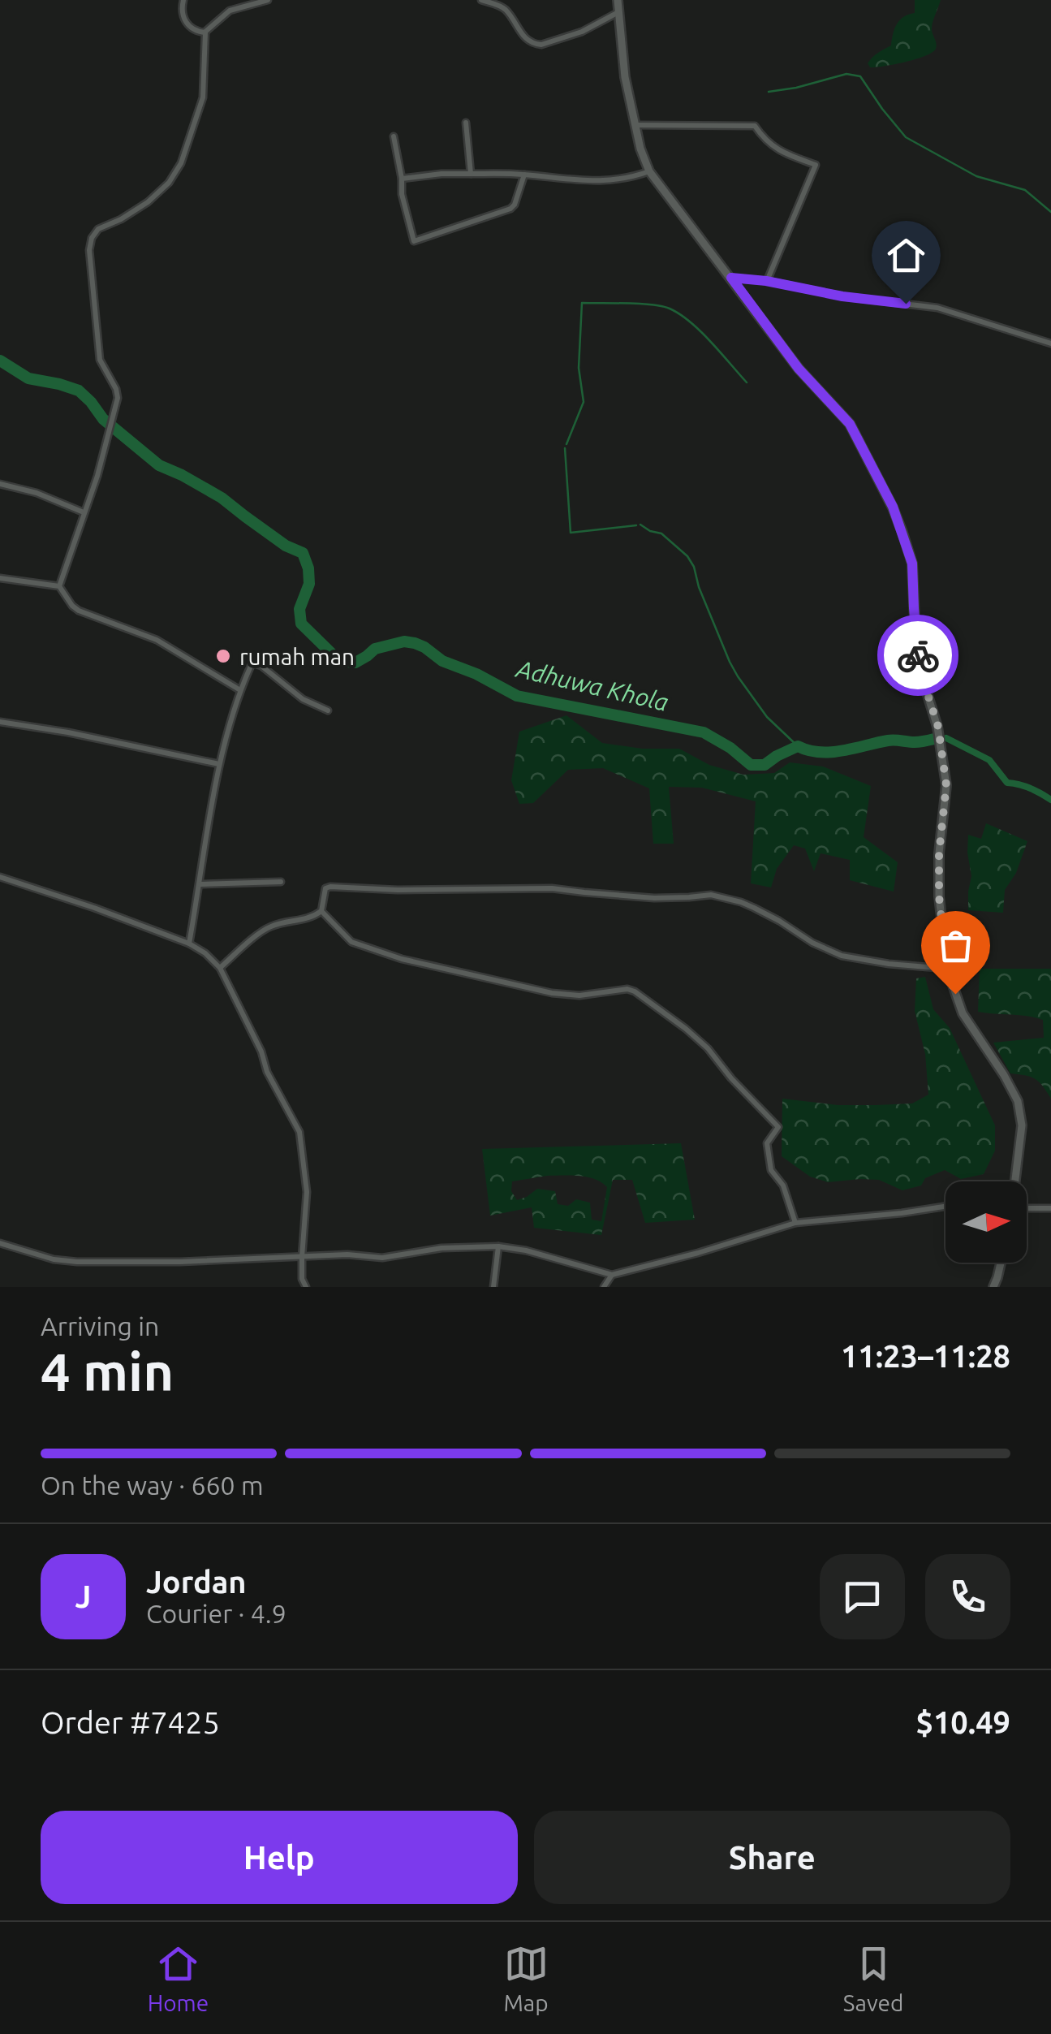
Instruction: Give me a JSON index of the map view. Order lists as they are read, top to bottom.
{
  "water": ["Adhuwa Khola"],
  "places": ["rumah man"],
  "north": "right",
  "page": {
    "heading": ["4 min", "Arriving in", "11:23–11:28"],
    "panel": [
      "Jordan",
      "Courier · 4.9",
      "Order #7425",
      "$10.49"
    ],
    "bar": "On the way · 660 m",
    "round": "J",
    "buttons": ["Help", "Share"],
    "tabs": ["Home", "Map", "Saved"]
  }
}
